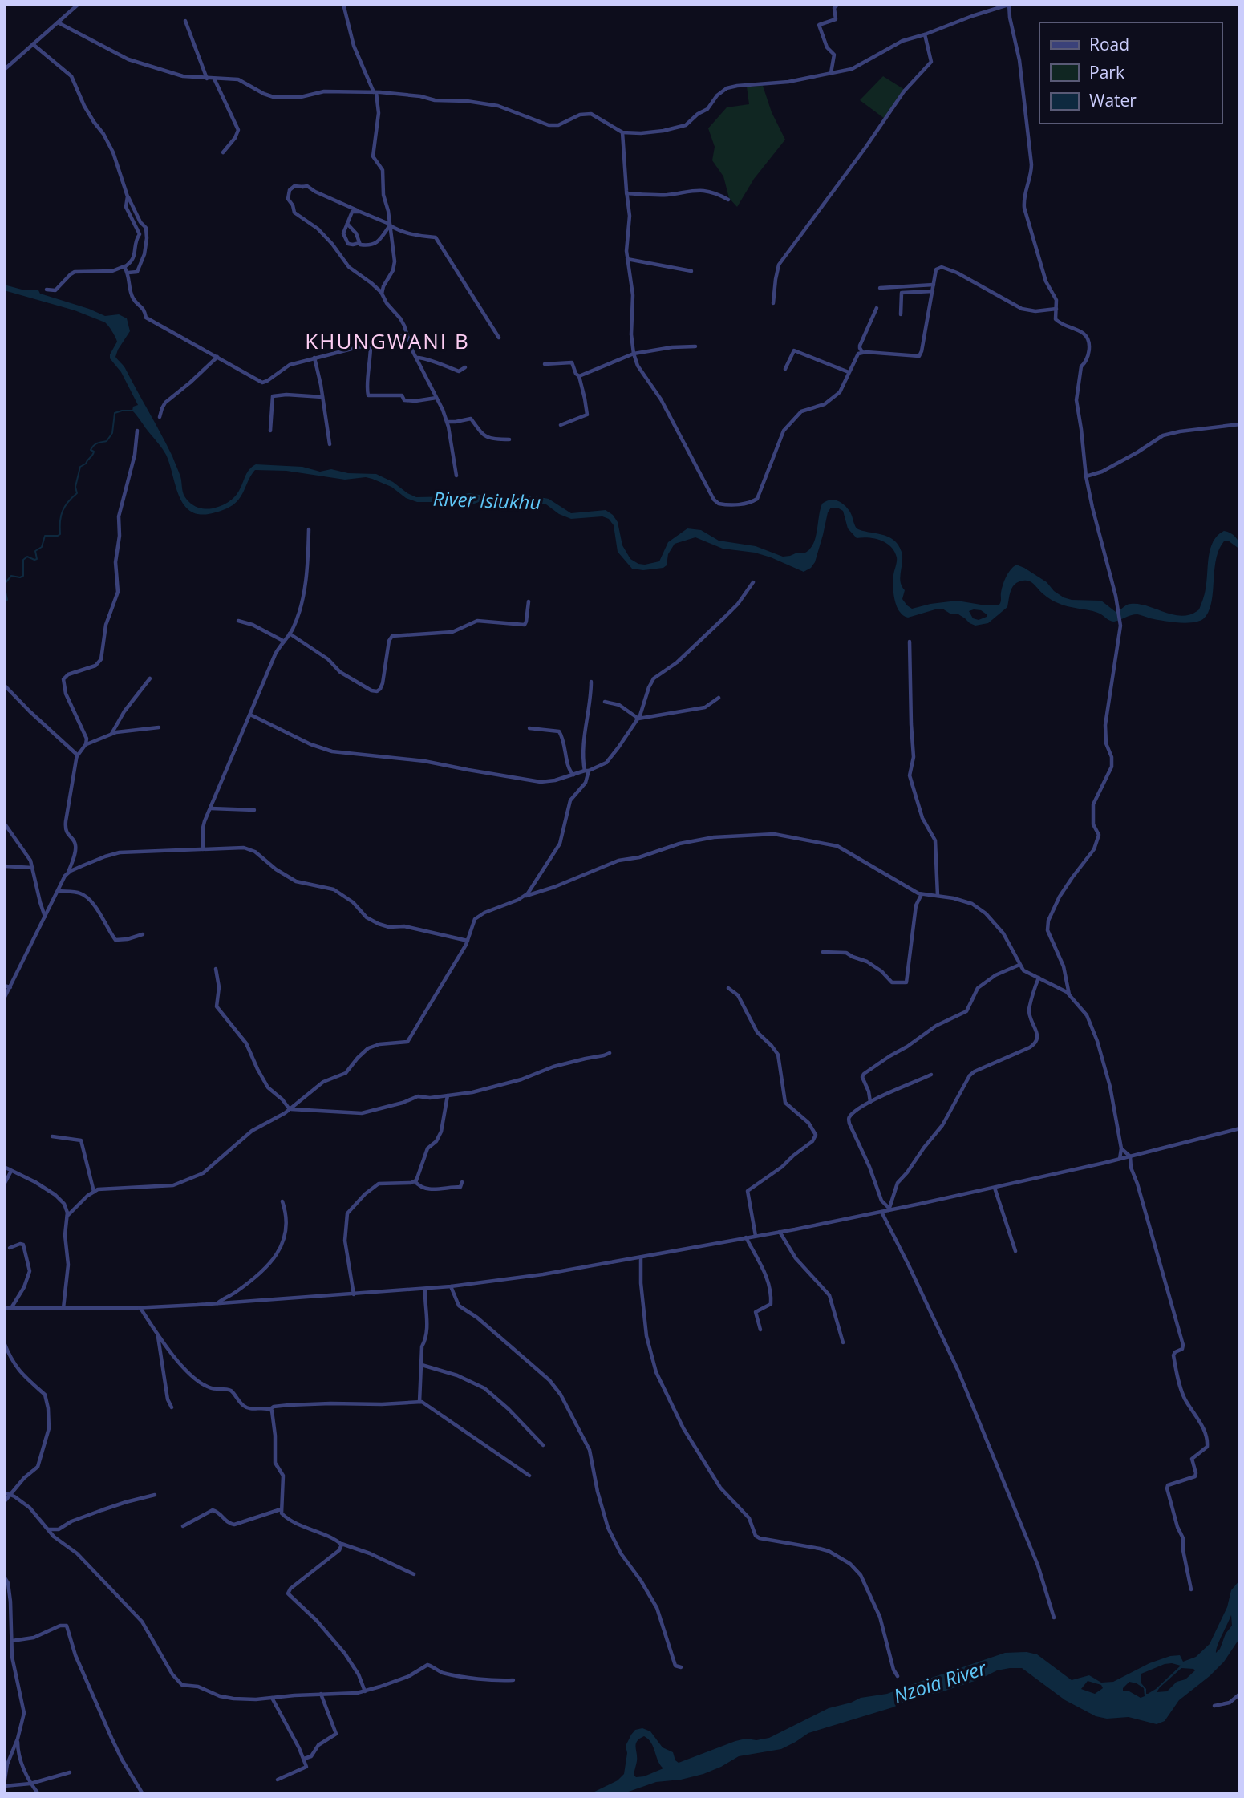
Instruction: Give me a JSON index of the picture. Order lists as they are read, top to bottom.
{
  "districts": ["KHUNGWANI B"],
  "water": ["River Isiukhu", "Nzoia River"],
  "legend": ["Road", "Park", "Water"]
}
